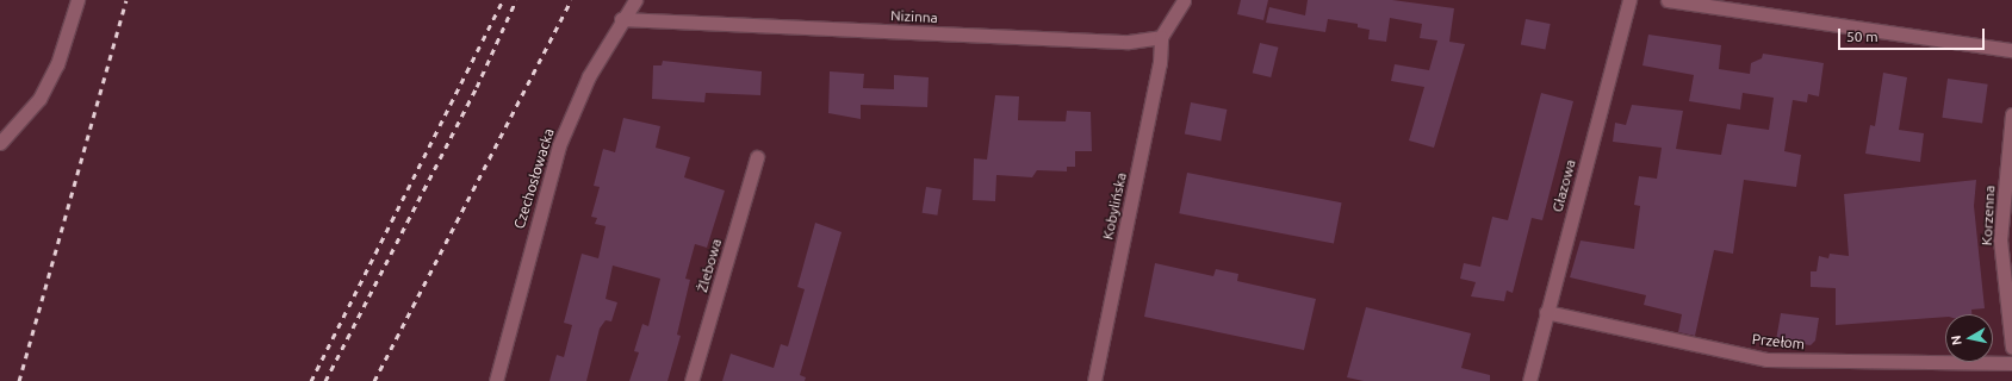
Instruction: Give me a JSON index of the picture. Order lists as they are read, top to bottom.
{
  "streets": {
    "street": [
      "Nizinna",
      "Czechosłowacka",
      "Głazowa",
      "Kobylińska",
      "Korzenna",
      "Żlebowa",
      "Przełom"
    ]
  },
  "crossings": [
    ["Nizinna", "Czechosłowacka"],
    ["Nizinna", "Kobylińska"],
    ["Głazowa", "Przełom"]
  ],
  "scale_bar": "50 m",
  "north": "left"
}
